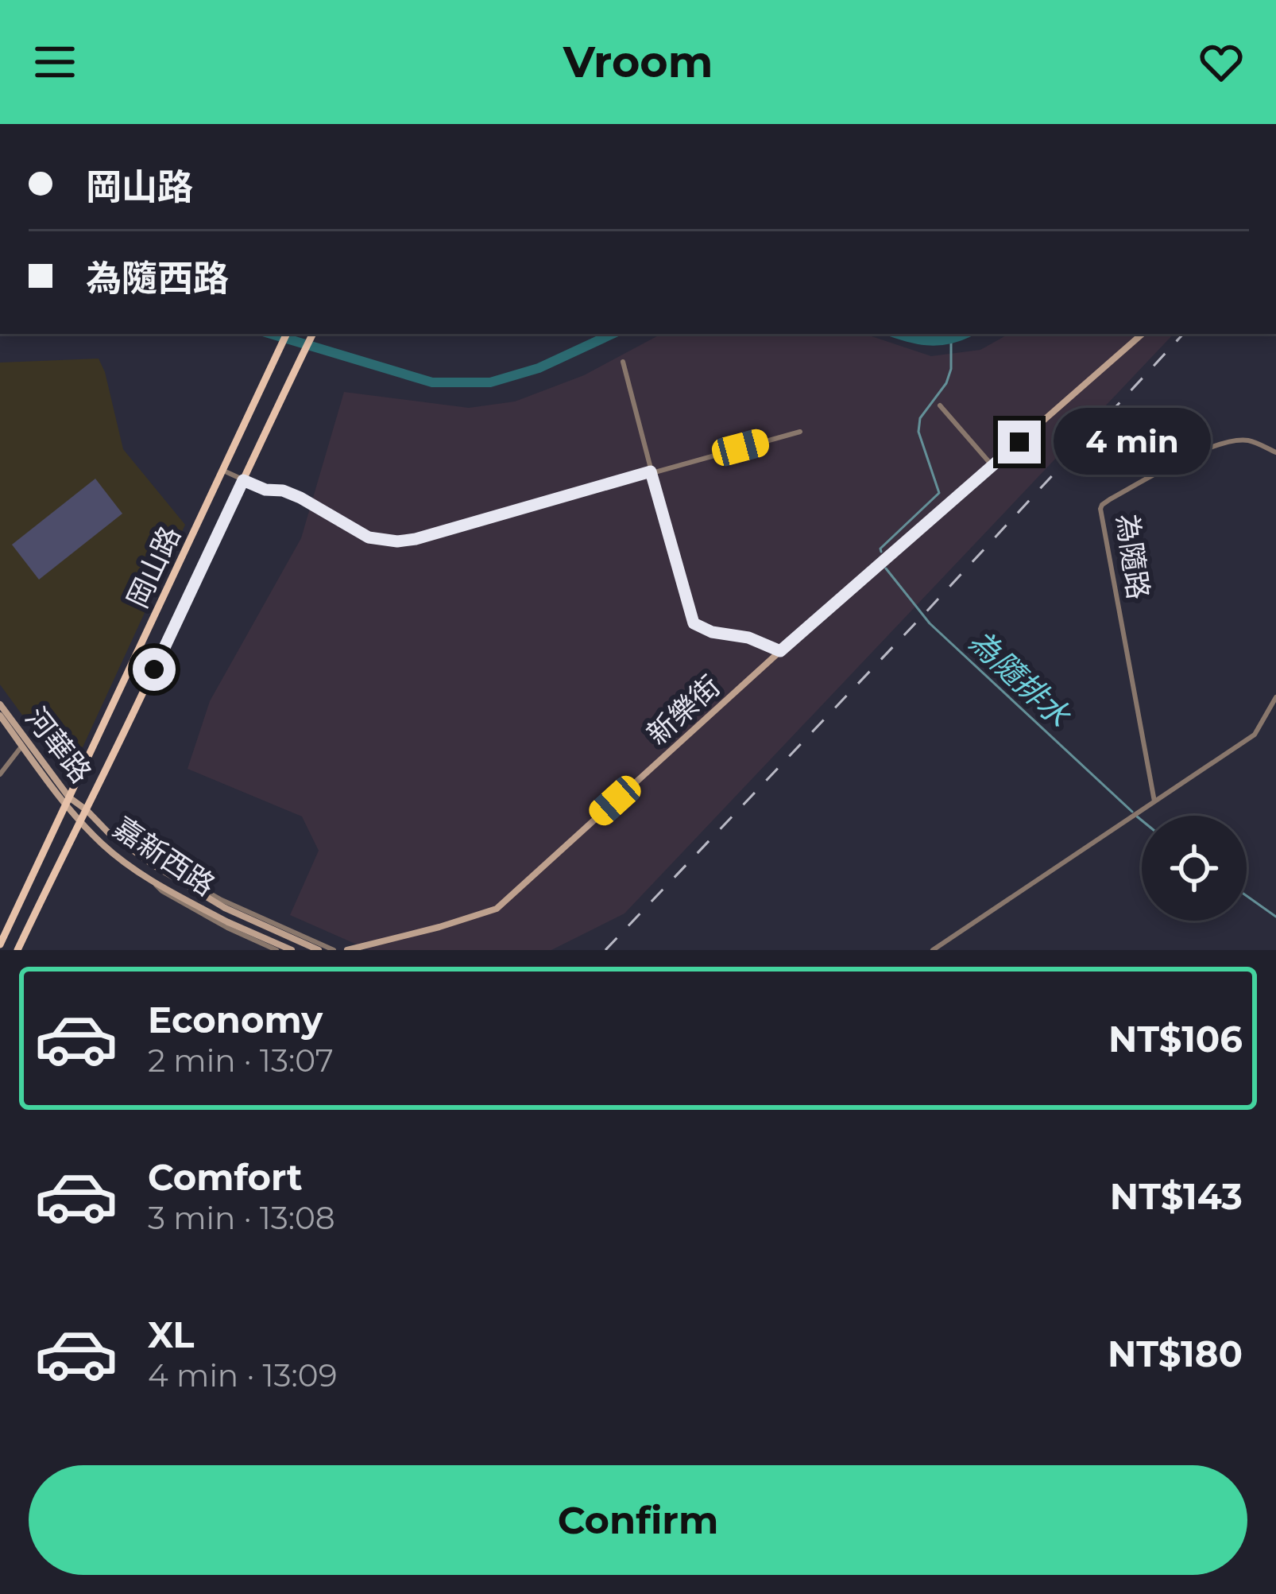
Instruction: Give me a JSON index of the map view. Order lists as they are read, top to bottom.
{
  "streets": {
    "main road": ["岡山路"],
    "street": [
      "為隨路",
      "新樂街",
      "河華路",
      "嘉新西路"
    ]
  },
  "crossings": [
    ["岡山路", "河華路"],
    ["岡山路", "嘉新西路"],
    ["河華路", "嘉新西路"]
  ],
  "water": ["為隨排水"],
  "page": {
    "header": "Vroom",
    "banner": ["岡山路", "為隨西路"],
    "bubble": "4 min",
    "list": [
      {
        "name": "Economy",
        "note": "2 min · 13:07",
        "value": "NT$106"
      },
      {
        "name": "Comfort",
        "note": "3 min · 13:08",
        "value": "NT$143"
      },
      {
        "name": "XL",
        "note": "4 min · 13:09",
        "value": "NT$180"
      }
    ],
    "buttons": "Confirm"
  }
}
